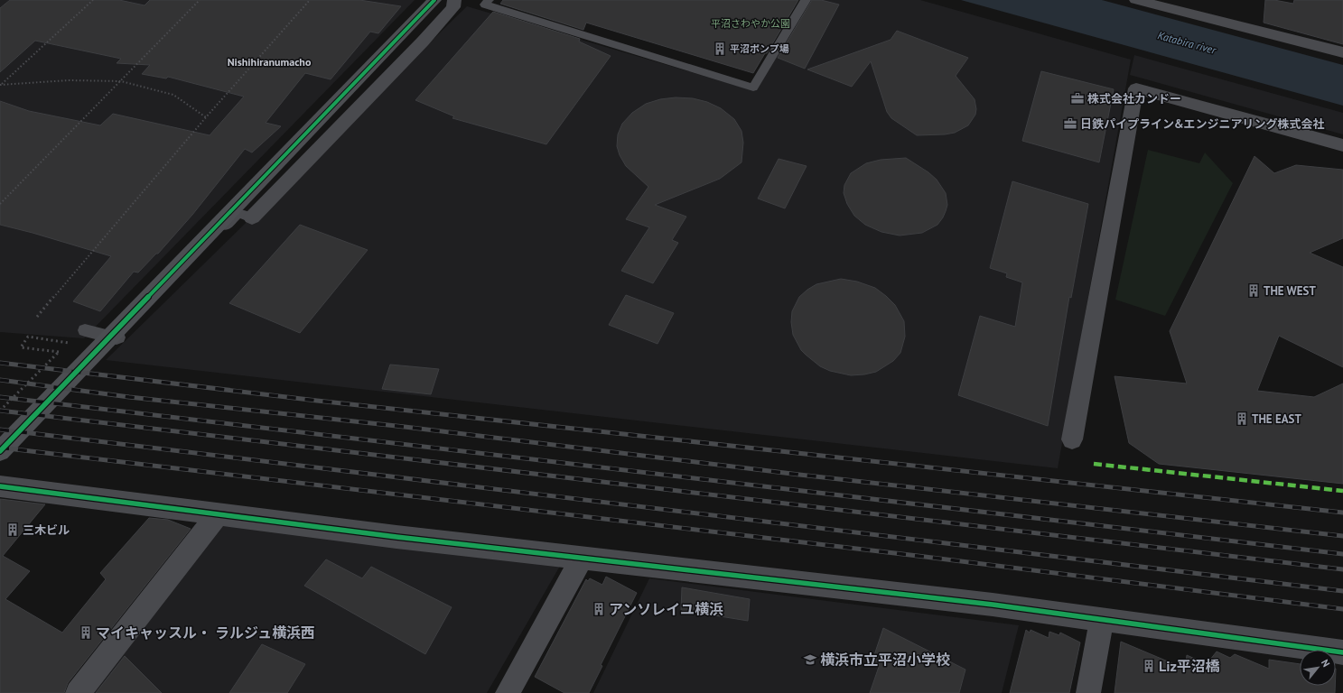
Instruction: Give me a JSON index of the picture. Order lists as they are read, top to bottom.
{
  "districts": ["Nishihiranumacho"],
  "water": ["Katabira river"],
  "parks": ["平沼さわやか公園"],
  "places": {
    "building": [
      "平沼ポンプ場",
      "THE WEST",
      "THE EAST",
      "三木ビル",
      "アンソレイユ横浜",
      "マイキャッスル・ ラルジュ横浜西",
      "Liz平沼橋"
    ],
    "office": ["株式会社カンドー", "日鉄パイプライン&エンジニアリング株式会社"],
    "school or university": ["横浜市立平沼小学校"]
  },
  "north": "top right"
}
